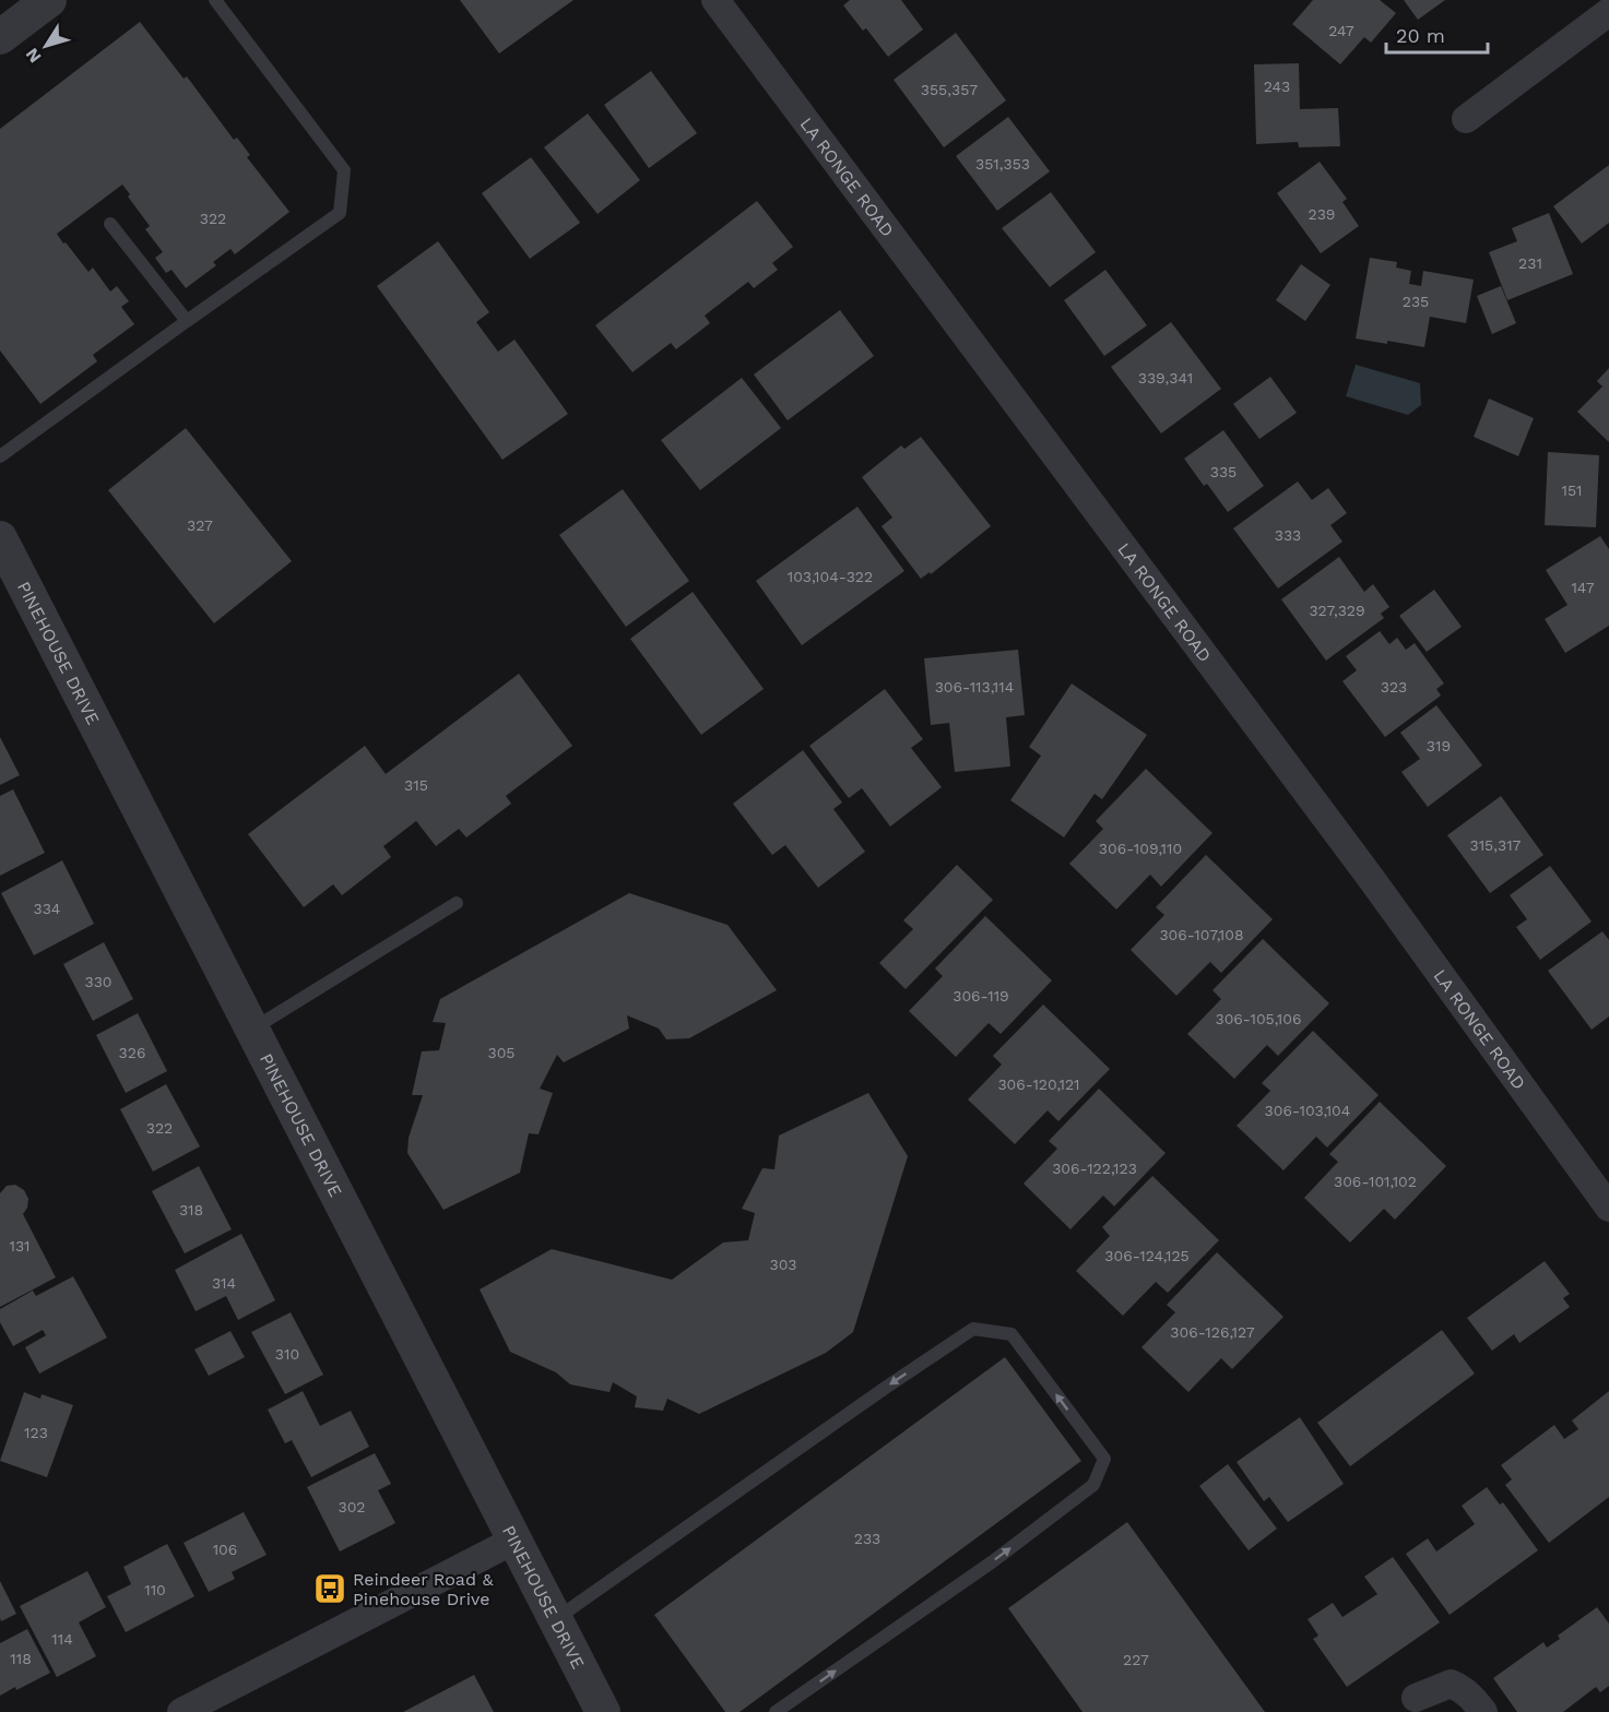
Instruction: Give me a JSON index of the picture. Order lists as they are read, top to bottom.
{
  "streets": {
    "street": ["LA RONGE ROAD", "PINEHOUSE DRIVE"]
  },
  "places": {
    "bus stop": ["Reindeer Road & Pinehouse Drive"]
  },
  "house_numbers": [
    "247",
    "243",
    "355,357",
    "351,353",
    "239",
    "322",
    "231",
    "235",
    "339,341",
    "335",
    "151",
    "327",
    "333",
    "103,104-322",
    "147",
    "327,329",
    "306-113,114",
    "323",
    "319",
    "315",
    "315,317",
    "306-109,110",
    "334",
    "306-107,108",
    "330",
    "306-119",
    "306-105,106",
    "326",
    "305",
    "306-120,121",
    "306-103,104",
    "322",
    "306-122,123",
    "306-101,102",
    "318",
    "131",
    "306-124,125",
    "303",
    "314",
    "306-126,127",
    "310",
    "123",
    "302",
    "233",
    "106",
    "110",
    "114",
    "118",
    "227"
  ],
  "scale_bar": "20 m",
  "north": "bottom left"
}
